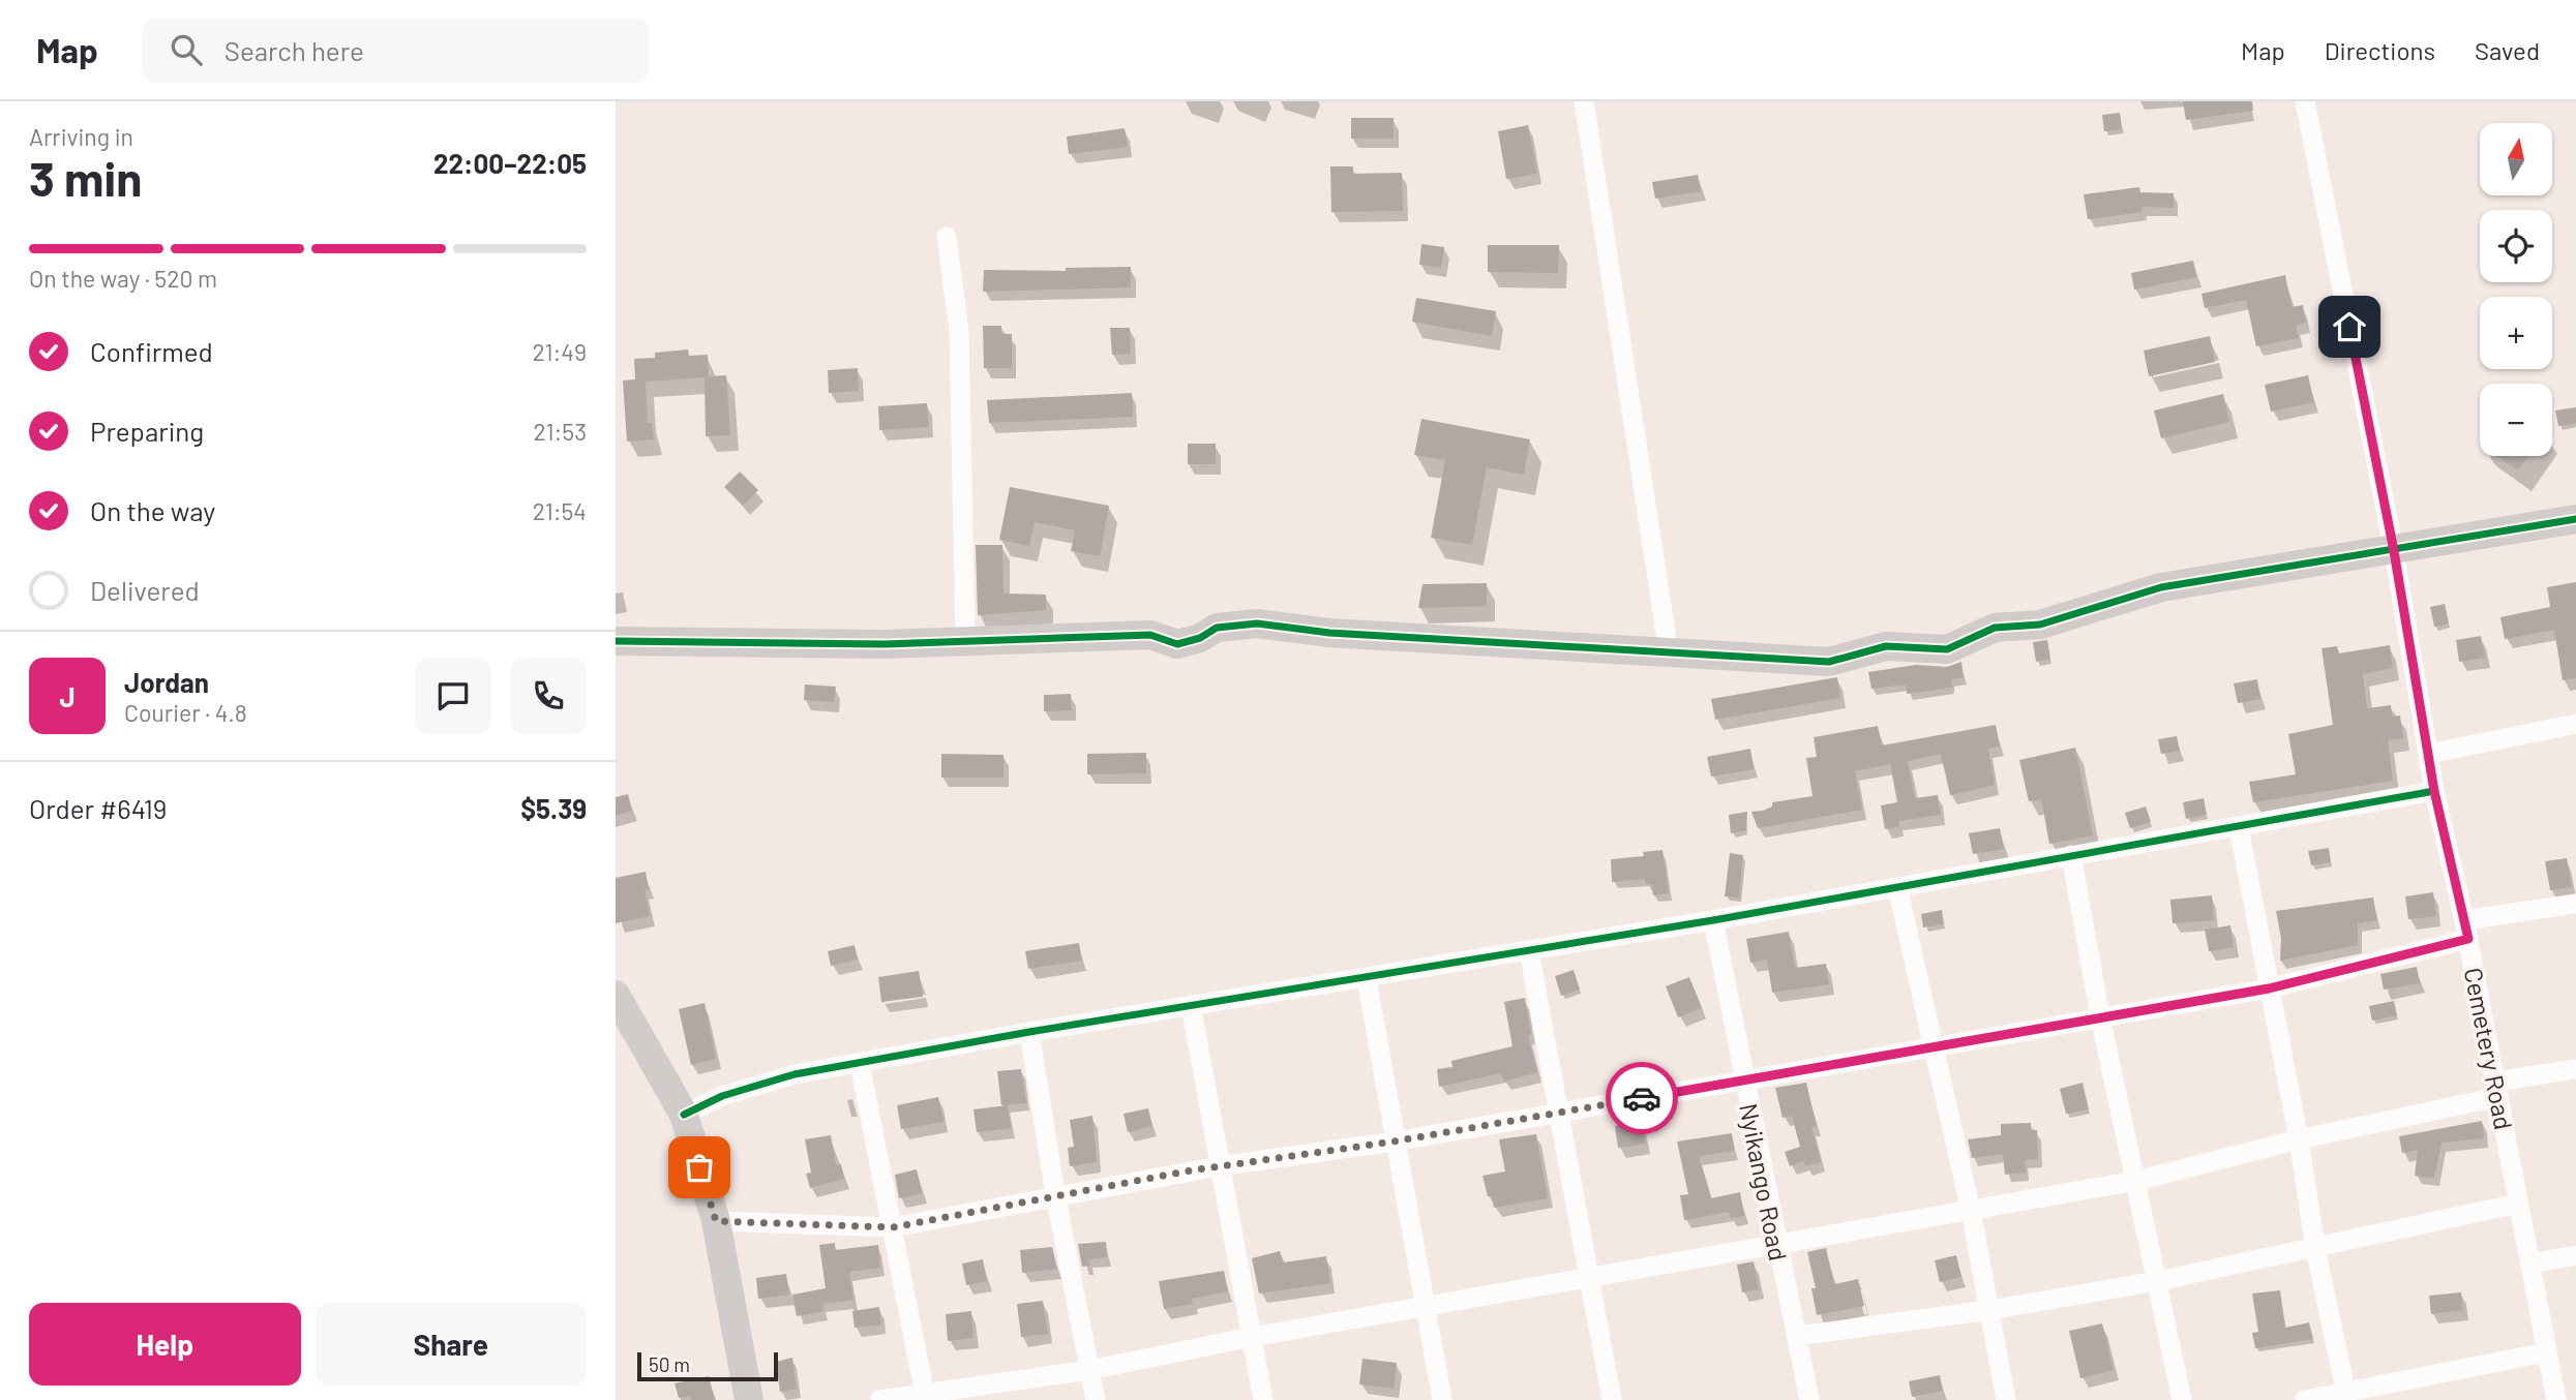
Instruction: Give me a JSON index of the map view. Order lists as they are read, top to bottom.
{
  "streets": {
    "street": ["Cemetery Road", "Nyikango Road"]
  },
  "scale_bar": "50 m",
  "north": "top",
  "page": {
    "header": "Map",
    "search": "Search here",
    "nav": ["Map", "Directions", "Saved"],
    "heading": ["3 min", "Arriving in", "22:00–22:05"],
    "panel": [
      "Jordan",
      "Courier · 4.8",
      "Order #6419",
      "$5.39"
    ],
    "map_buttons": ["+", "−"],
    "bar": "On the way · 520 m",
    "list": [
      ["Confirmed", "21:49"],
      ["Preparing", "21:53"],
      ["On the way", "21:54"],
      "Delivered"
    ],
    "round": "J",
    "buttons": ["Help", "Share"],
    "scale": "50 m"
  }
}
